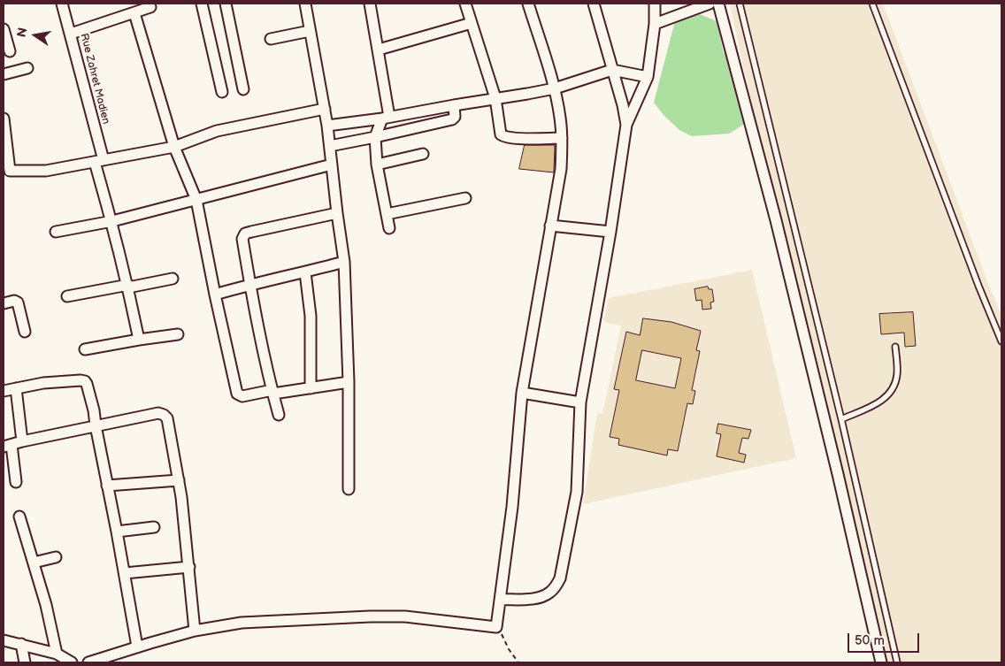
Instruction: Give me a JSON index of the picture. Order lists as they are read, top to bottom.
{
  "streets": {
    "street": ["Rue Zahret Madien"]
  },
  "scale_bar": "50 m",
  "north": "left"
}
